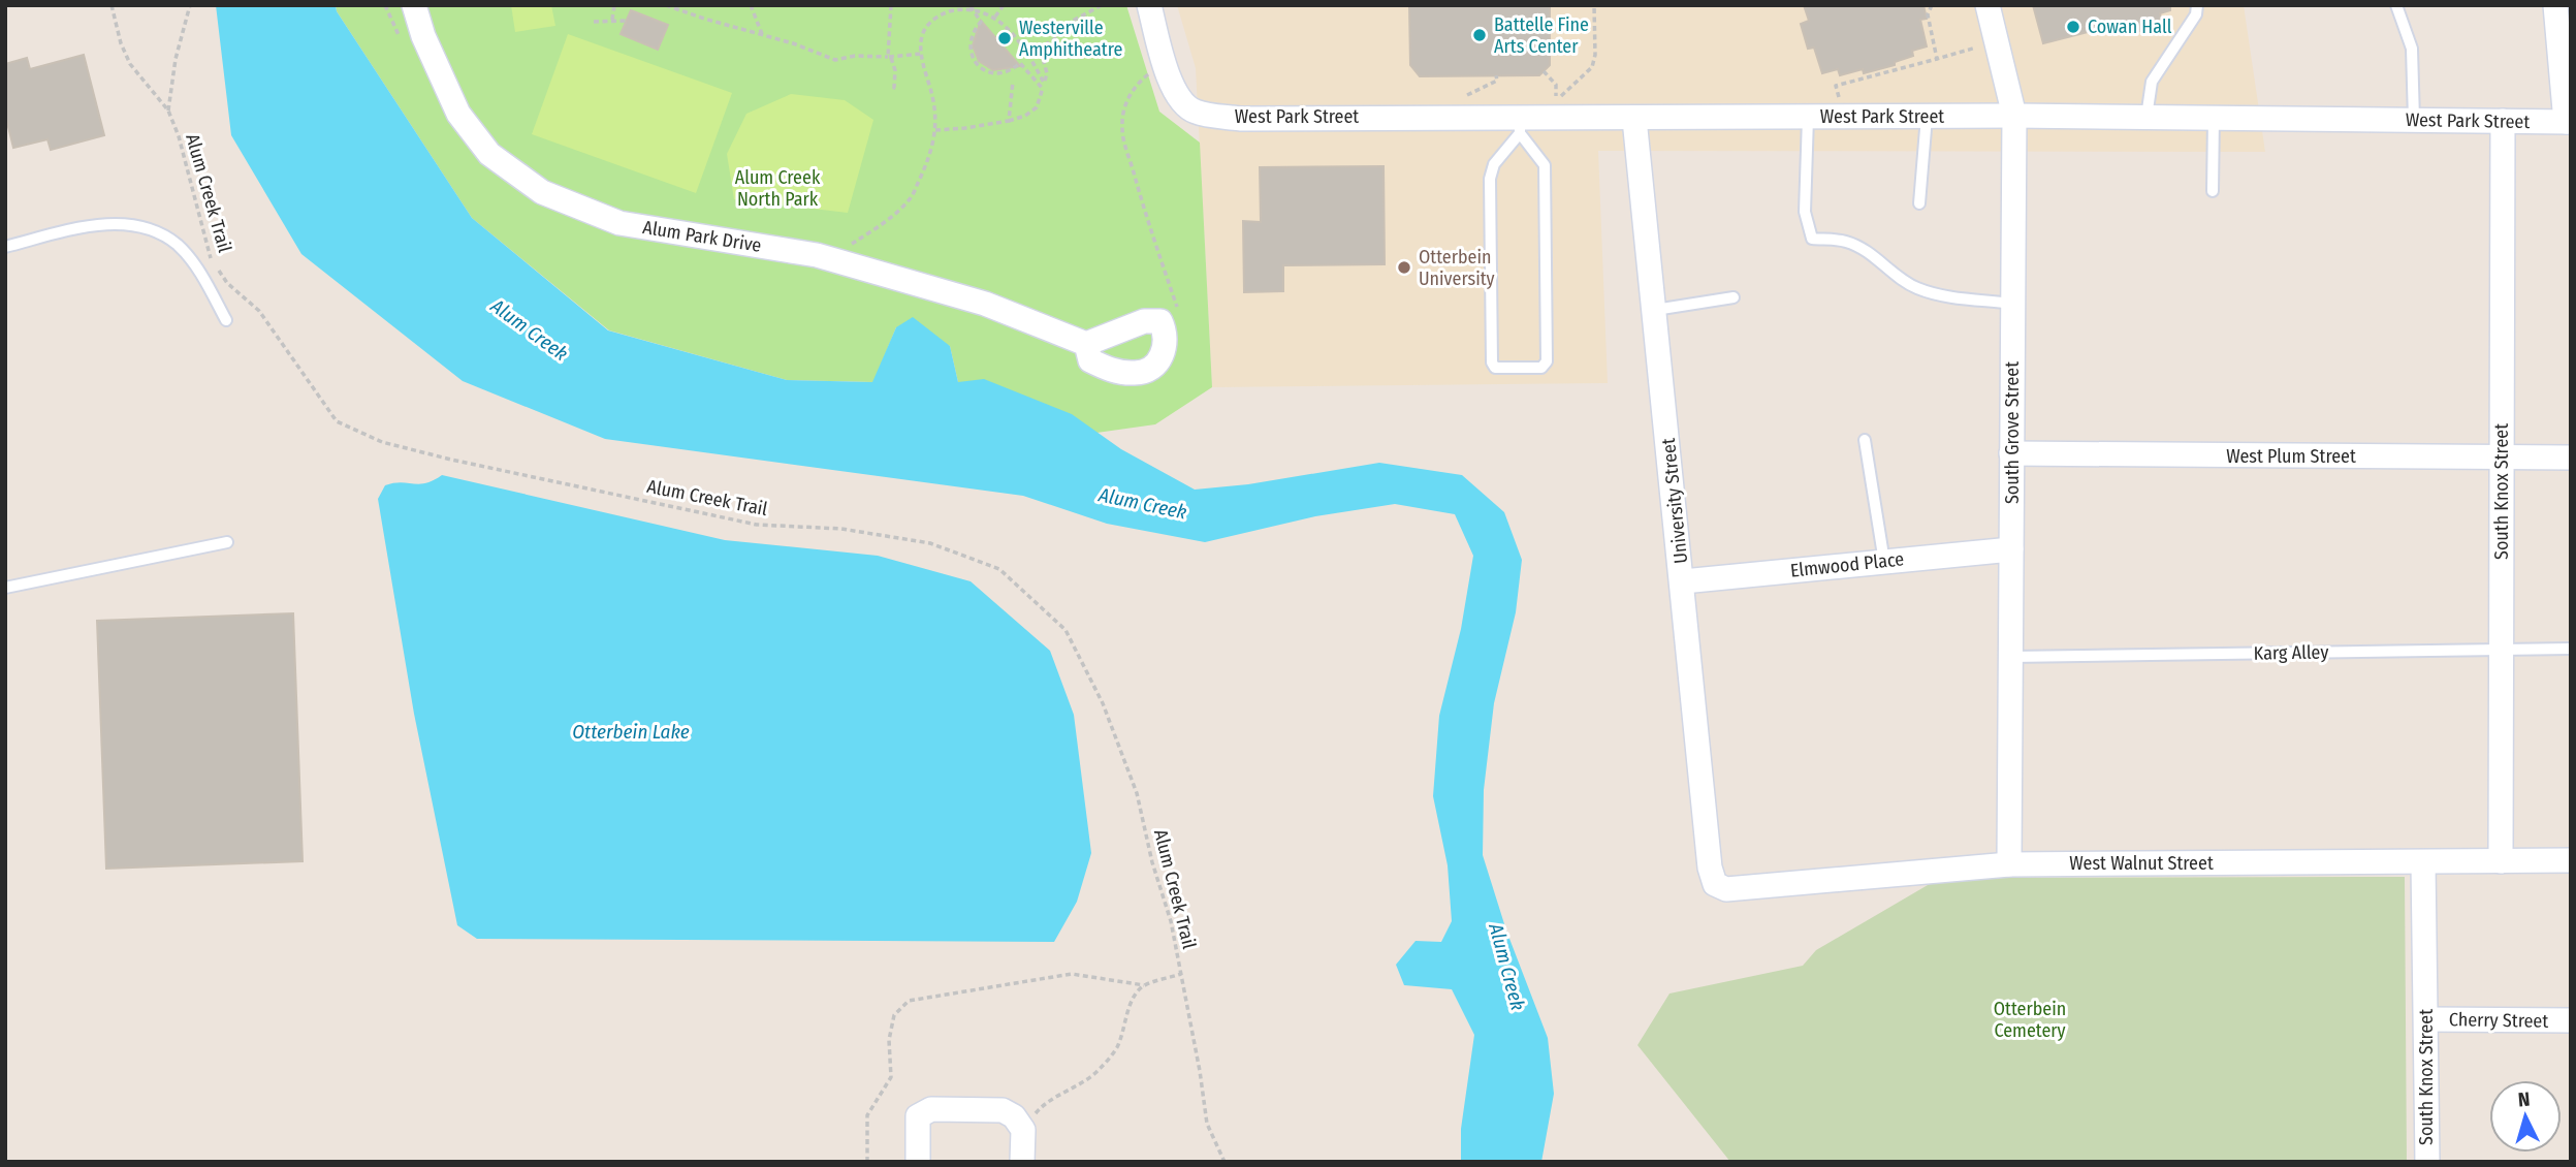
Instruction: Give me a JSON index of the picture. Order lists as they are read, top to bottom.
{
  "streets": {
    "street": [
      "West Park Street",
      "Alum Park Drive",
      "South Grove Street",
      "West Plum Street",
      "South Knox Street",
      "University Street",
      "Elmwood Place",
      "West Walnut Street",
      "Cherry Street"
    ],
    "lane": ["Karg Alley"],
    "path": ["Alum Creek Trail"]
  },
  "crossings": [
    ["West Park Street", "South Grove Street"],
    ["West Park Street", "South Knox Street"],
    ["West Park Street", "University Street"],
    ["South Grove Street", "West Plum Street"],
    ["South Grove Street", "Elmwood Place"],
    ["South Grove Street", "Karg Alley"],
    ["South Grove Street", "West Walnut Street"],
    ["West Plum Street", "South Knox Street"],
    ["South Knox Street", "Karg Alley"],
    ["South Knox Street", "West Walnut Street"],
    ["South Knox Street", "Cherry Street"],
    ["University Street", "Elmwood Place"],
    ["University Street", "West Walnut Street"]
  ],
  "water": ["Alum Creek", "Otterbein Lake"],
  "parks": ["Alum Creek North Park", "Otterbein Cemetery"],
  "places": [
    "Cowan Hall",
    "Battelle Fine Arts Center",
    "Westerville Amphitheatre",
    "Otterbein University"
  ],
  "north": "top"
}
